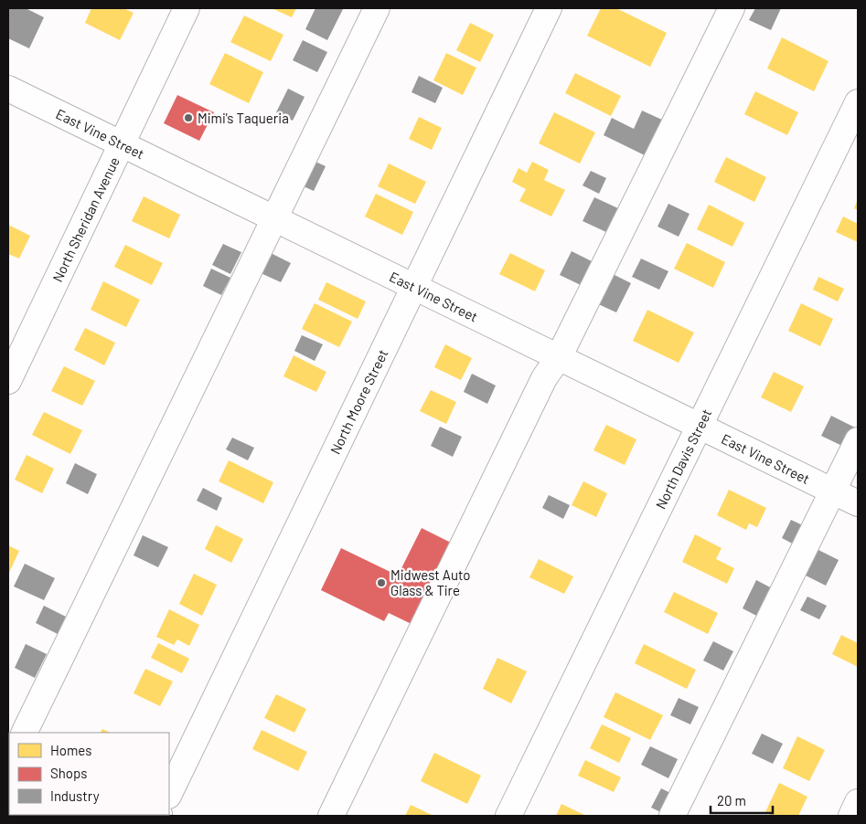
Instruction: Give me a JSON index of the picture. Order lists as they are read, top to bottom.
{
  "streets": {
    "street": [
      "East Vine Street",
      "North Sheridan Avenue",
      "North Moore Street",
      "North Davis Street"
    ]
  },
  "crossings": [
    ["East Vine Street", "North Sheridan Avenue"],
    ["East Vine Street", "North Moore Street"],
    ["East Vine Street", "North Davis Street"]
  ],
  "places": ["Mimi's Taqueria", "Midwest Auto Glass & Tire"],
  "legend": ["Homes", "Shops", "Industry"],
  "scale_bar": "20 m"
}
